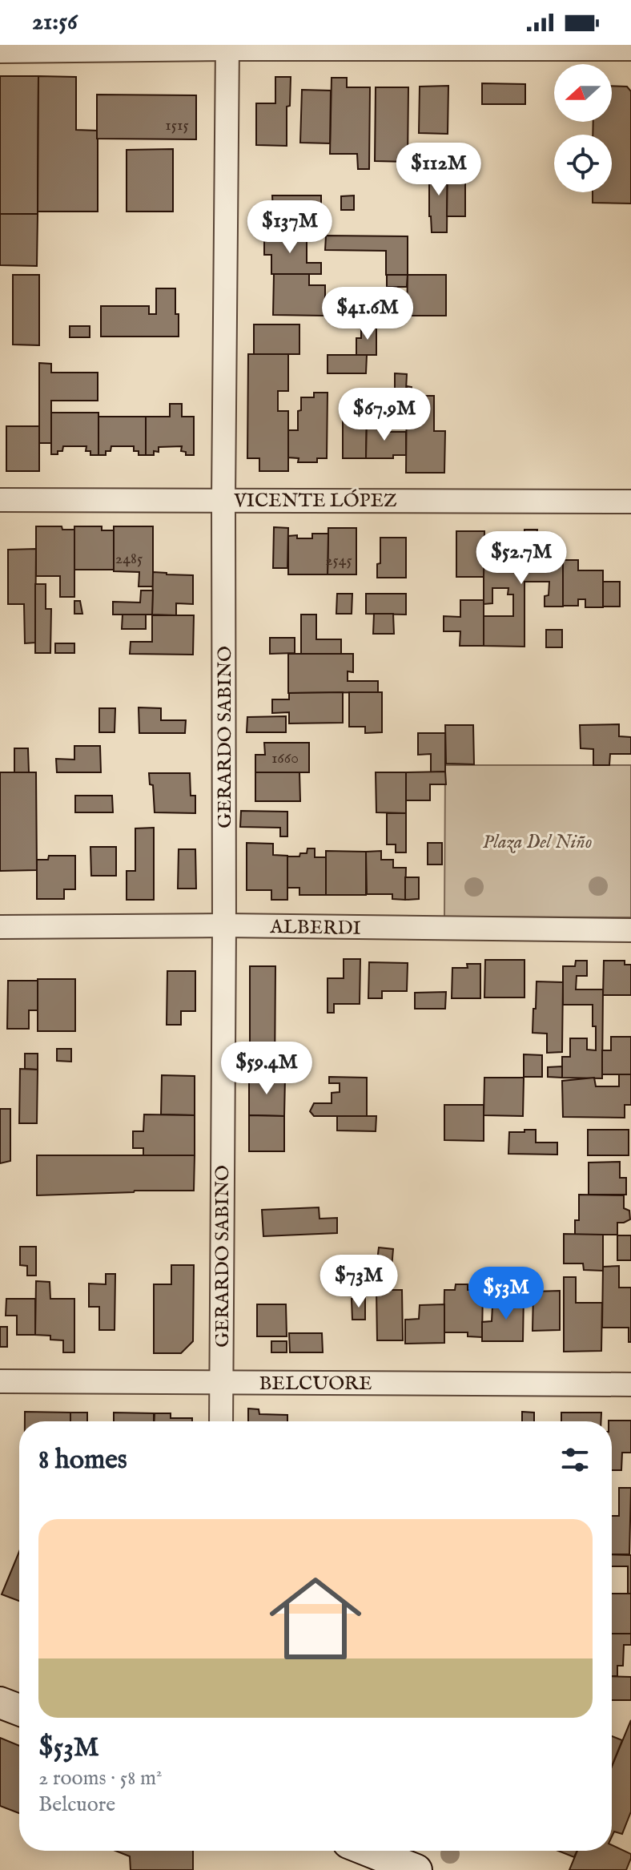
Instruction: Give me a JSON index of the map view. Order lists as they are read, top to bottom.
{
  "streets": {
    "street": [
      "VICENTE LÓPEZ",
      "GERARDO SABINO",
      "ALBERDI",
      "BELCUORE"
    ]
  },
  "crossings": [
    ["VICENTE LÓPEZ", "GERARDO SABINO"],
    ["GERARDO SABINO", "ALBERDI"],
    ["GERARDO SABINO", "BELCUORE"]
  ],
  "parks": ["Plaza Del Niño"],
  "house_numbers": [
    "1515",
    "2485",
    "2545",
    "1660"
  ],
  "north": "left",
  "page": {
    "status": "21:56",
    "price": [
      "$112M",
      "$137M",
      "$41.6M",
      "$67.9M",
      "$52.7M",
      "$59.4M",
      "$73M",
      "$53M"
    ],
    "heading": "8 homes",
    "list": [
      {
        "name": "$53M",
        "note": "2 rooms · 58 m² · Belcuore"
      }
    ]
  }
}
